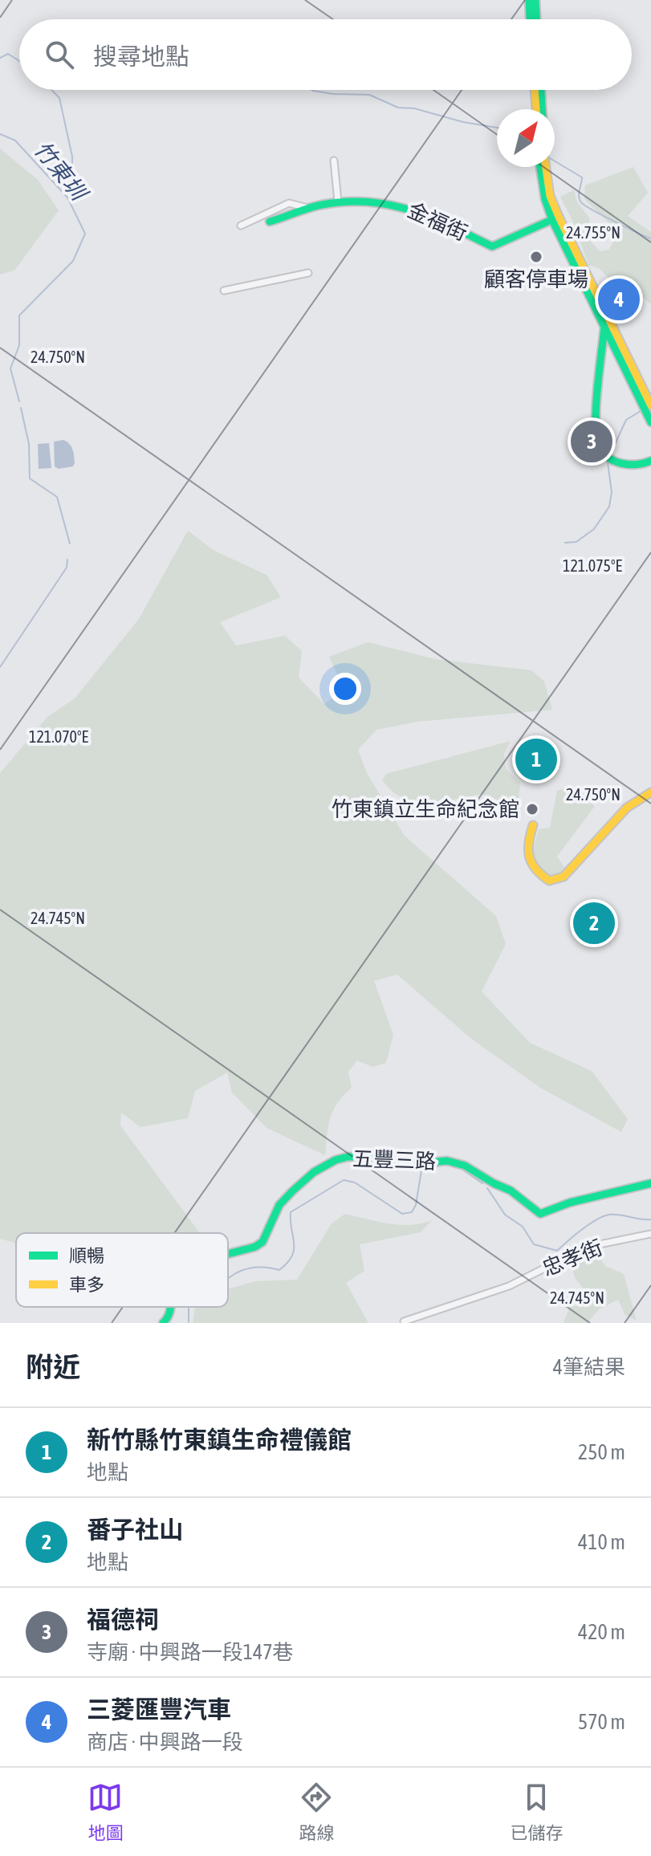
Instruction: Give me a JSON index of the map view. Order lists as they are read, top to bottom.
{
  "streets": {
    "street": ["金福街", "五豐三路", "忠孝街"]
  },
  "water": ["竹東圳"],
  "places": ["顧客停車場", "竹東鎮立生命紀念館"],
  "legend": ["順暢", "車多"],
  "north": "top right",
  "page": {
    "search": "搜尋地點",
    "pins": [
      "4",
      "3",
      "1",
      "2"
    ],
    "heading": ["附近", "4筆結果"],
    "list": [
      {
        "mark": "1",
        "name": "新竹縣竹東鎮生命禮儀館",
        "note": "地點",
        "value": "250 m"
      },
      {
        "mark": "2",
        "name": "番子社山",
        "note": "地點",
        "value": "410 m"
      },
      {
        "mark": "3",
        "name": "福德祠",
        "note": "寺廟 · 中興路一段147巷",
        "value": "420 m"
      },
      {
        "mark": "4",
        "name": "三菱匯豐汽車",
        "note": "商店 · 中興路一段",
        "value": "570 m"
      }
    ],
    "nav": ["地圖", "路線", "已儲存"]
  },
  "coordinates": [
    "24.755°N",
    "24.750°N",
    "121.075°E",
    "121.070°E",
    "24.745°N"
  ]
}
